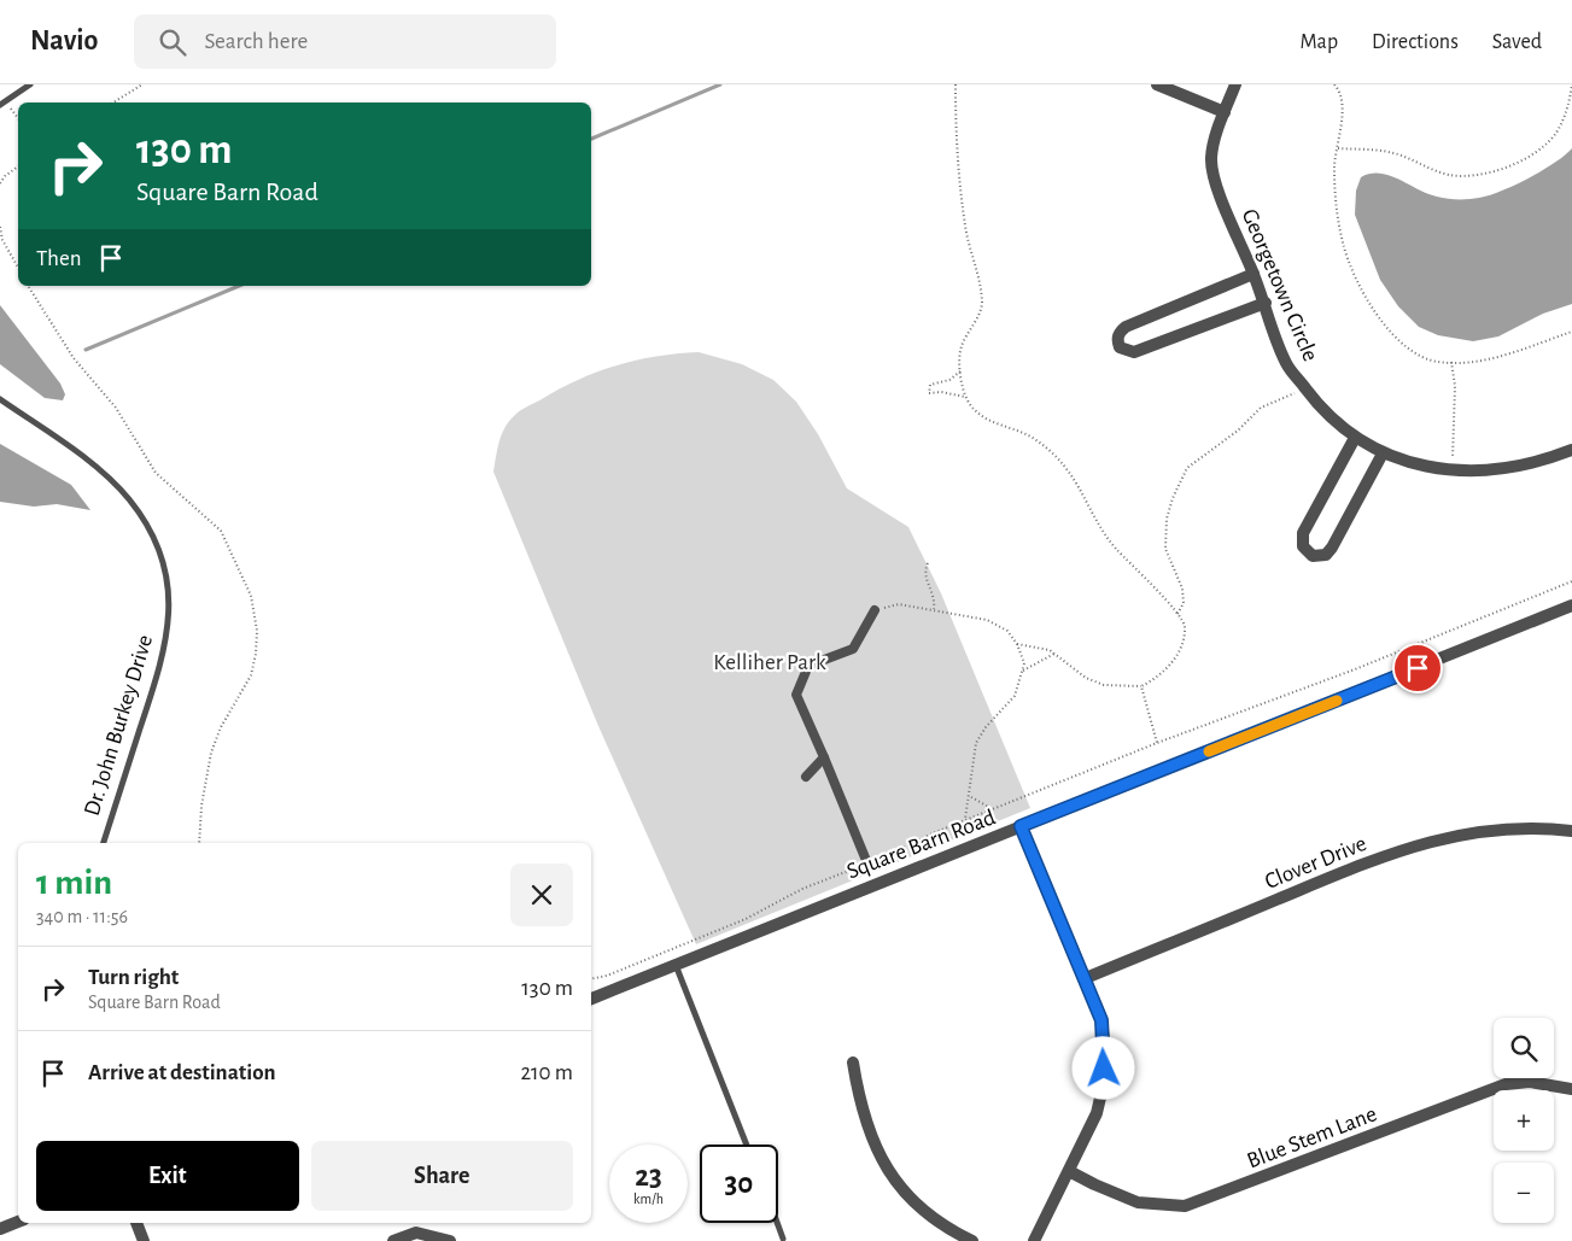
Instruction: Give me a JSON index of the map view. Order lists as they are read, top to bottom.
{
  "streets": {
    "street": [
      "Georgetown Circle",
      "Square Barn Road",
      "Clover Drive",
      "Blue Stem Lane"
    ],
    "lane": ["Dr. John Burkey Drive"]
  },
  "parks": ["Kelliher Park"],
  "page": {
    "header": "Navio",
    "search": "Search here",
    "nav": ["Map", "Directions", "Saved"],
    "turn": ["130 m", "Square Barn Road"],
    "then": "Then",
    "heading": ["1 min", "340 m · 11:56"],
    "list": [
      {
        "name": "Turn right",
        "note": "Square Barn Road",
        "value": "130 m"
      },
      {
        "name": "Arrive at destination",
        "value": "210 m"
      }
    ],
    "map_buttons": ["+", "−"],
    "buttons": ["Exit", "Share"],
    "speed": "23 km/h",
    "limit": "30"
  }
}
